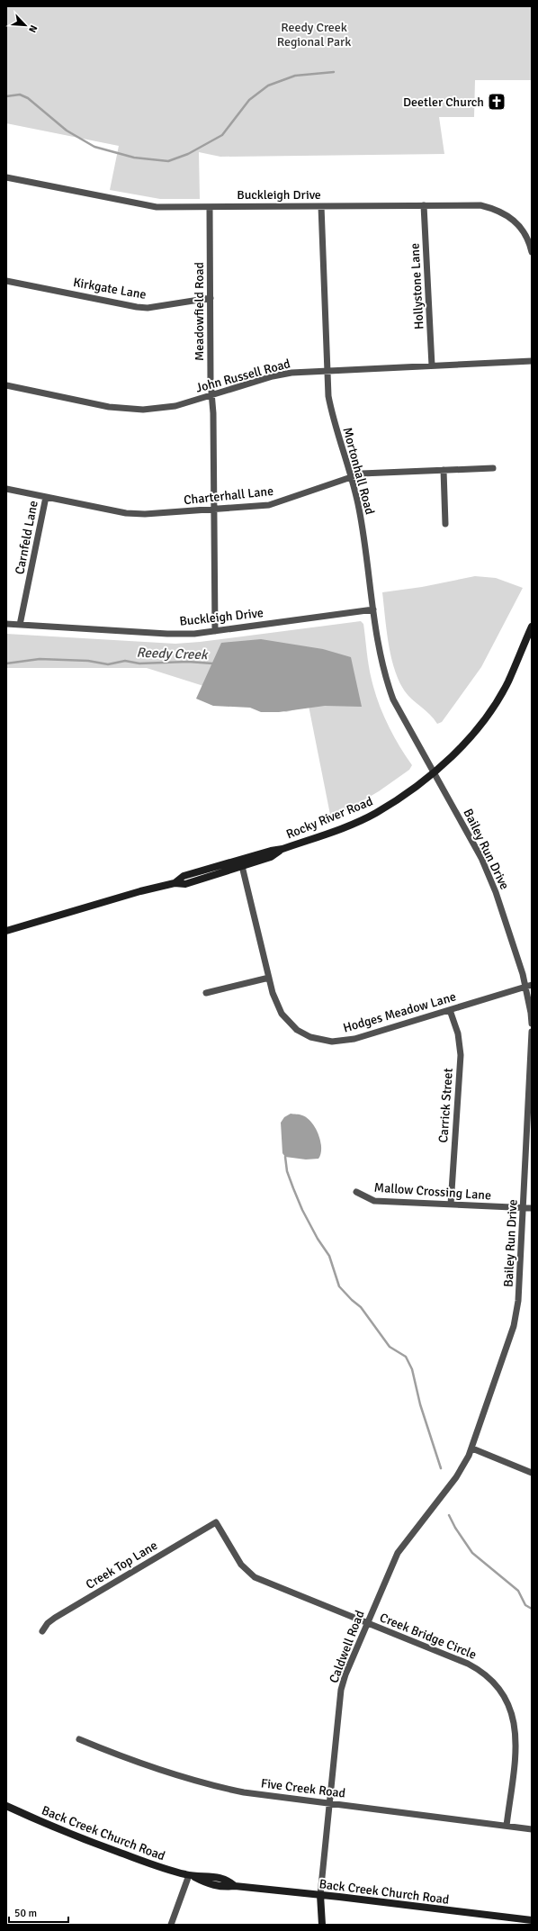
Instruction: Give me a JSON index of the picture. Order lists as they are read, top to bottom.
{
  "streets": {
    "street": [
      "Buckleigh Drive",
      "Hollystone Lane",
      "Kirkgate Lane",
      "Meadowfield Road",
      "John Russell Road",
      "Mortonhall Road",
      "Charterhall Lane",
      "Carnfeld Lane",
      "Rocky River Road",
      "Bailey Run Drive",
      "Hodges Meadow Lane",
      "Carrick Street",
      "Mallow Crossing Lane",
      "Creek Top Lane",
      "Creek Bridge Circle",
      "Caldwell Road",
      "Five Creek Road",
      "Back Creek Church Road"
    ]
  },
  "crossings": [
    ["Buckleigh Drive", "Hollystone Lane"],
    ["Buckleigh Drive", "Meadowfield Road"],
    ["Buckleigh Drive", "Mortonhall Road"],
    ["Buckleigh Drive", "Carnfeld Lane"],
    ["Hollystone Lane", "John Russell Road"],
    ["Kirkgate Lane", "Meadowfield Road"],
    ["Meadowfield Road", "John Russell Road"],
    ["Meadowfield Road", "Charterhall Lane"],
    ["John Russell Road", "Mortonhall Road"],
    ["Mortonhall Road", "Charterhall Lane"],
    ["Mortonhall Road", "Rocky River Road"],
    ["Mortonhall Road", "Bailey Run Drive"],
    ["Charterhall Lane", "Carnfeld Lane"],
    ["Rocky River Road", "Bailey Run Drive"],
    ["Rocky River Road", "Hodges Meadow Lane"],
    ["Bailey Run Drive", "Hodges Meadow Lane"],
    ["Bailey Run Drive", "Mallow Crossing Lane"],
    ["Bailey Run Drive", "Caldwell Road"],
    ["Hodges Meadow Lane", "Carrick Street"],
    ["Carrick Street", "Mallow Crossing Lane"],
    ["Creek Top Lane", "Creek Bridge Circle"],
    ["Creek Bridge Circle", "Caldwell Road"],
    ["Creek Bridge Circle", "Five Creek Road"],
    ["Caldwell Road", "Five Creek Road"],
    ["Caldwell Road", "Back Creek Church Road"]
  ],
  "water": ["Reedy Creek"],
  "parks": ["Reedy Creek Regional Park"],
  "places": {
    "church": ["Deetler Church"]
  },
  "scale_bar": "50 m",
  "north": "bottom right"
}
